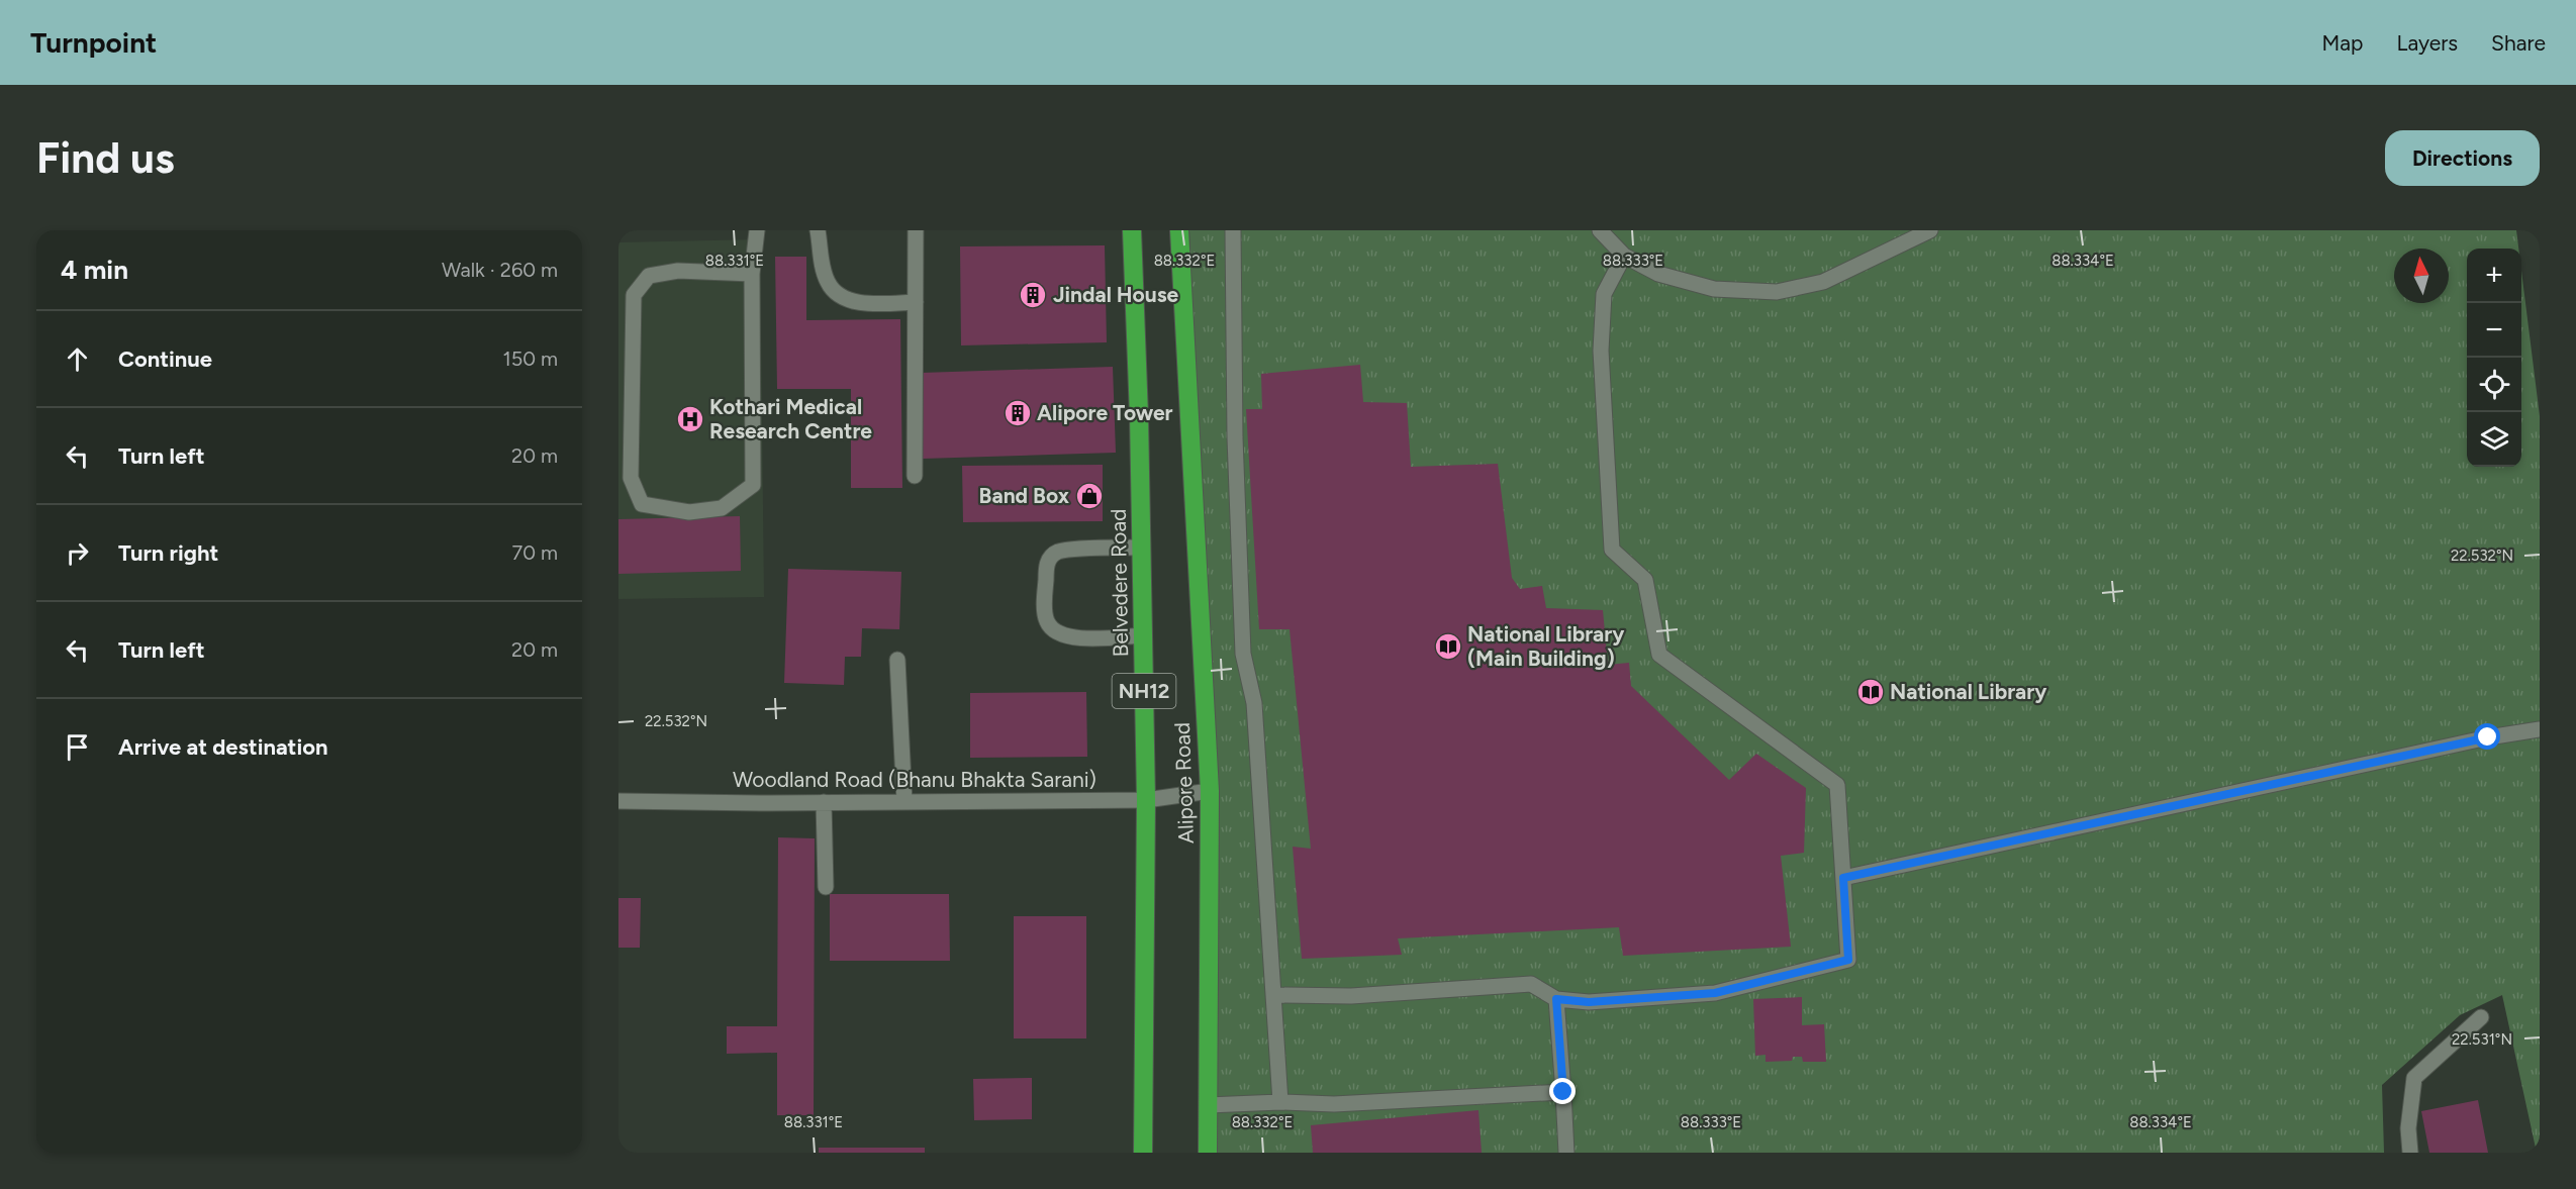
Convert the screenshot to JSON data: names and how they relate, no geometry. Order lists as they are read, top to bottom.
{
  "streets": {
    "highway": ["Belvedere Road", "NH12", "Alipore Road"],
    "street": ["Woodland Road (Bhanu Bhakta Sarani)"]
  },
  "crossings": [
    ["Belvedere Road", "Woodland Road (Bhanu Bhakta Sarani)"],
    ["Woodland Road (Bhanu Bhakta Sarani)", "Alipore Road"]
  ],
  "places": {
    "building": ["Jindal House", "Alipore Tower"],
    "hospital": ["Kothari Medical Research Centre"],
    "shop": ["Band Box"],
    "library": ["National Library (Main Building)", "National Library"]
  },
  "north": "top",
  "page": {
    "header": "Turnpoint",
    "nav": ["Map", "Layers", "Share"],
    "buttons": "Directions",
    "title": "Find us",
    "heading": ["4 min", "Walk · 260 m"],
    "map_buttons": ["+", "−"],
    "list": [
      ["Continue", "150 m"],
      ["Turn left", "20 m"],
      ["Turn right", "70 m"],
      ["Turn left", "20 m"],
      "Arrive at destination"
    ]
  },
  "coordinates": [
    "88.331°E",
    "88.332°E",
    "88.333°E",
    "88.334°E",
    "22.532°N",
    "22.531°N"
  ]
}
